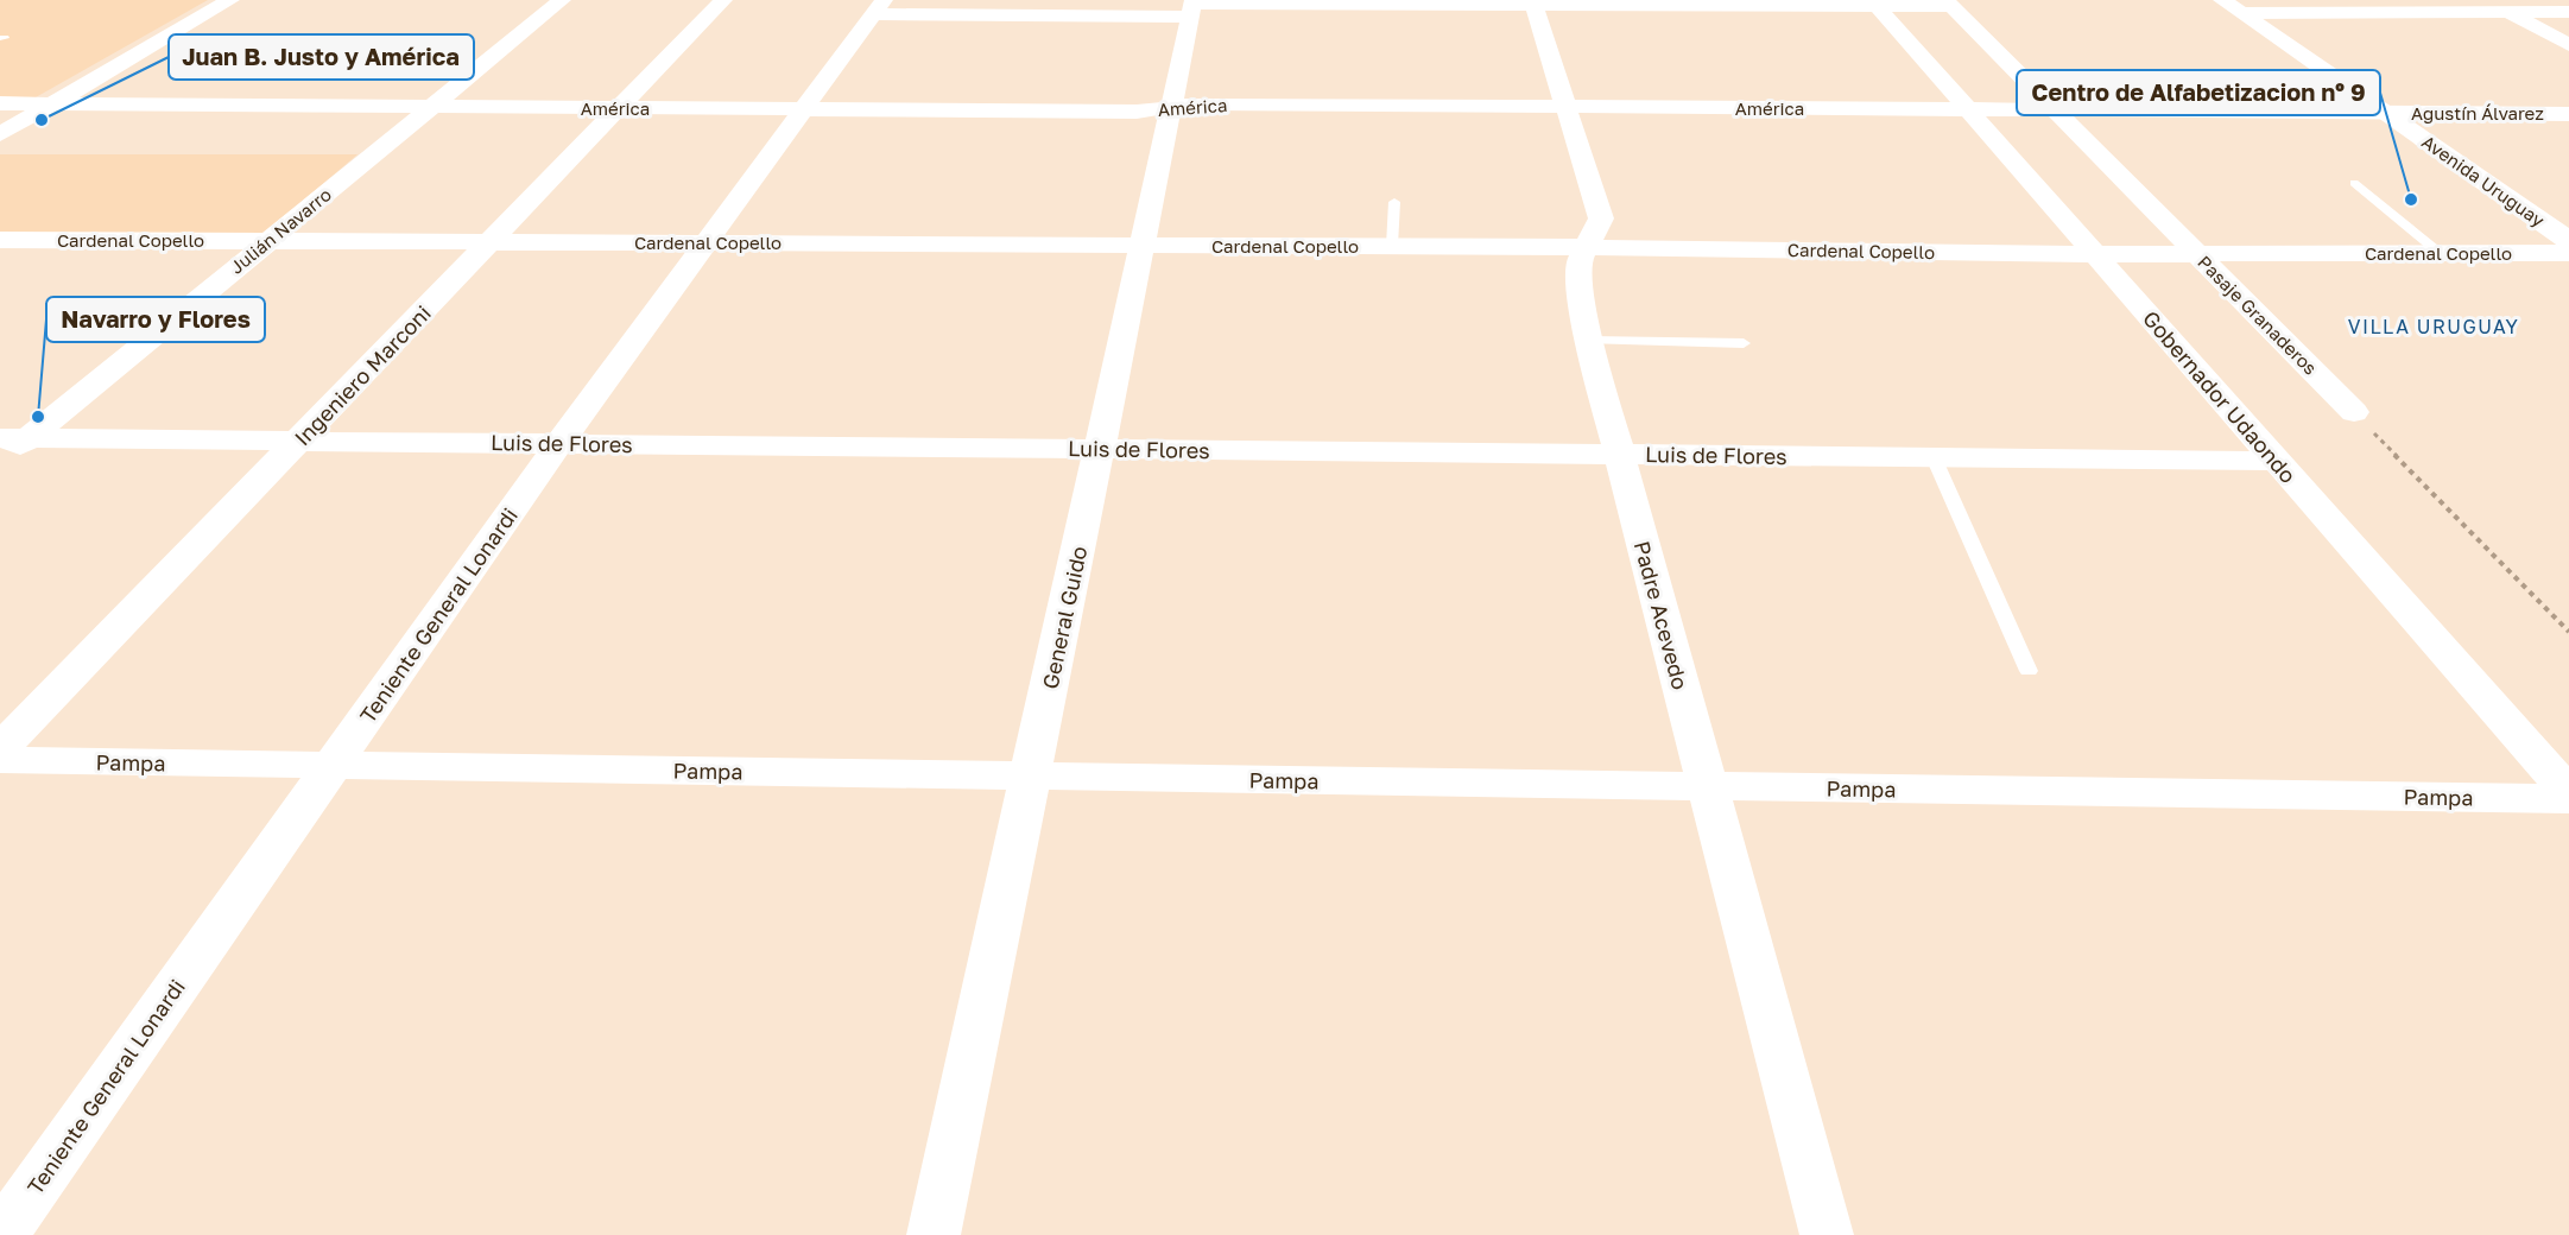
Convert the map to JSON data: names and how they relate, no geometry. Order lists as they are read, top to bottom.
{
  "streets": {
    "street": [
      "América",
      "Agustín Álvarez",
      "Avenida Uruguay",
      "Julián Navarro",
      "Cardenal Copello",
      "Pasaje Granaderos",
      "Ingeniero Marconi",
      "Gobernador Udaondo",
      "Luis de Flores",
      "Teniente General Lonardi",
      "Padre Acevedo",
      "General Guido",
      "Pampa"
    ]
  },
  "crossings": [
    ["América", "Agustín Álvarez"],
    ["América", "Avenida Uruguay"],
    ["América", "Julián Navarro"],
    ["América", "Pasaje Granaderos"],
    ["América", "Ingeniero Marconi"],
    ["América", "Gobernador Udaondo"],
    ["América", "Teniente General Lonardi"],
    ["América", "Padre Acevedo"],
    ["América", "General Guido"],
    ["Agustín Álvarez", "Avenida Uruguay"],
    ["Julián Navarro", "Cardenal Copello"],
    ["Julián Navarro", "Luis de Flores"],
    ["Cardenal Copello", "Pasaje Granaderos"],
    ["Cardenal Copello", "Ingeniero Marconi"],
    ["Cardenal Copello", "Gobernador Udaondo"],
    ["Cardenal Copello", "Teniente General Lonardi"],
    ["Cardenal Copello", "Padre Acevedo"],
    ["Cardenal Copello", "General Guido"],
    ["Ingeniero Marconi", "Luis de Flores"],
    ["Gobernador Udaondo", "Luis de Flores"],
    ["Luis de Flores", "Teniente General Lonardi"],
    ["Luis de Flores", "Padre Acevedo"],
    ["Luis de Flores", "General Guido"],
    ["Teniente General Lonardi", "Pampa"],
    ["Padre Acevedo", "Pampa"],
    ["General Guido", "Pampa"]
  ],
  "districts": ["VILLA URUGUAY"],
  "places": ["Juan B. Justo y América", "Centro de Alfabetizacion nº 9", "Navarro y Flores"]
}
